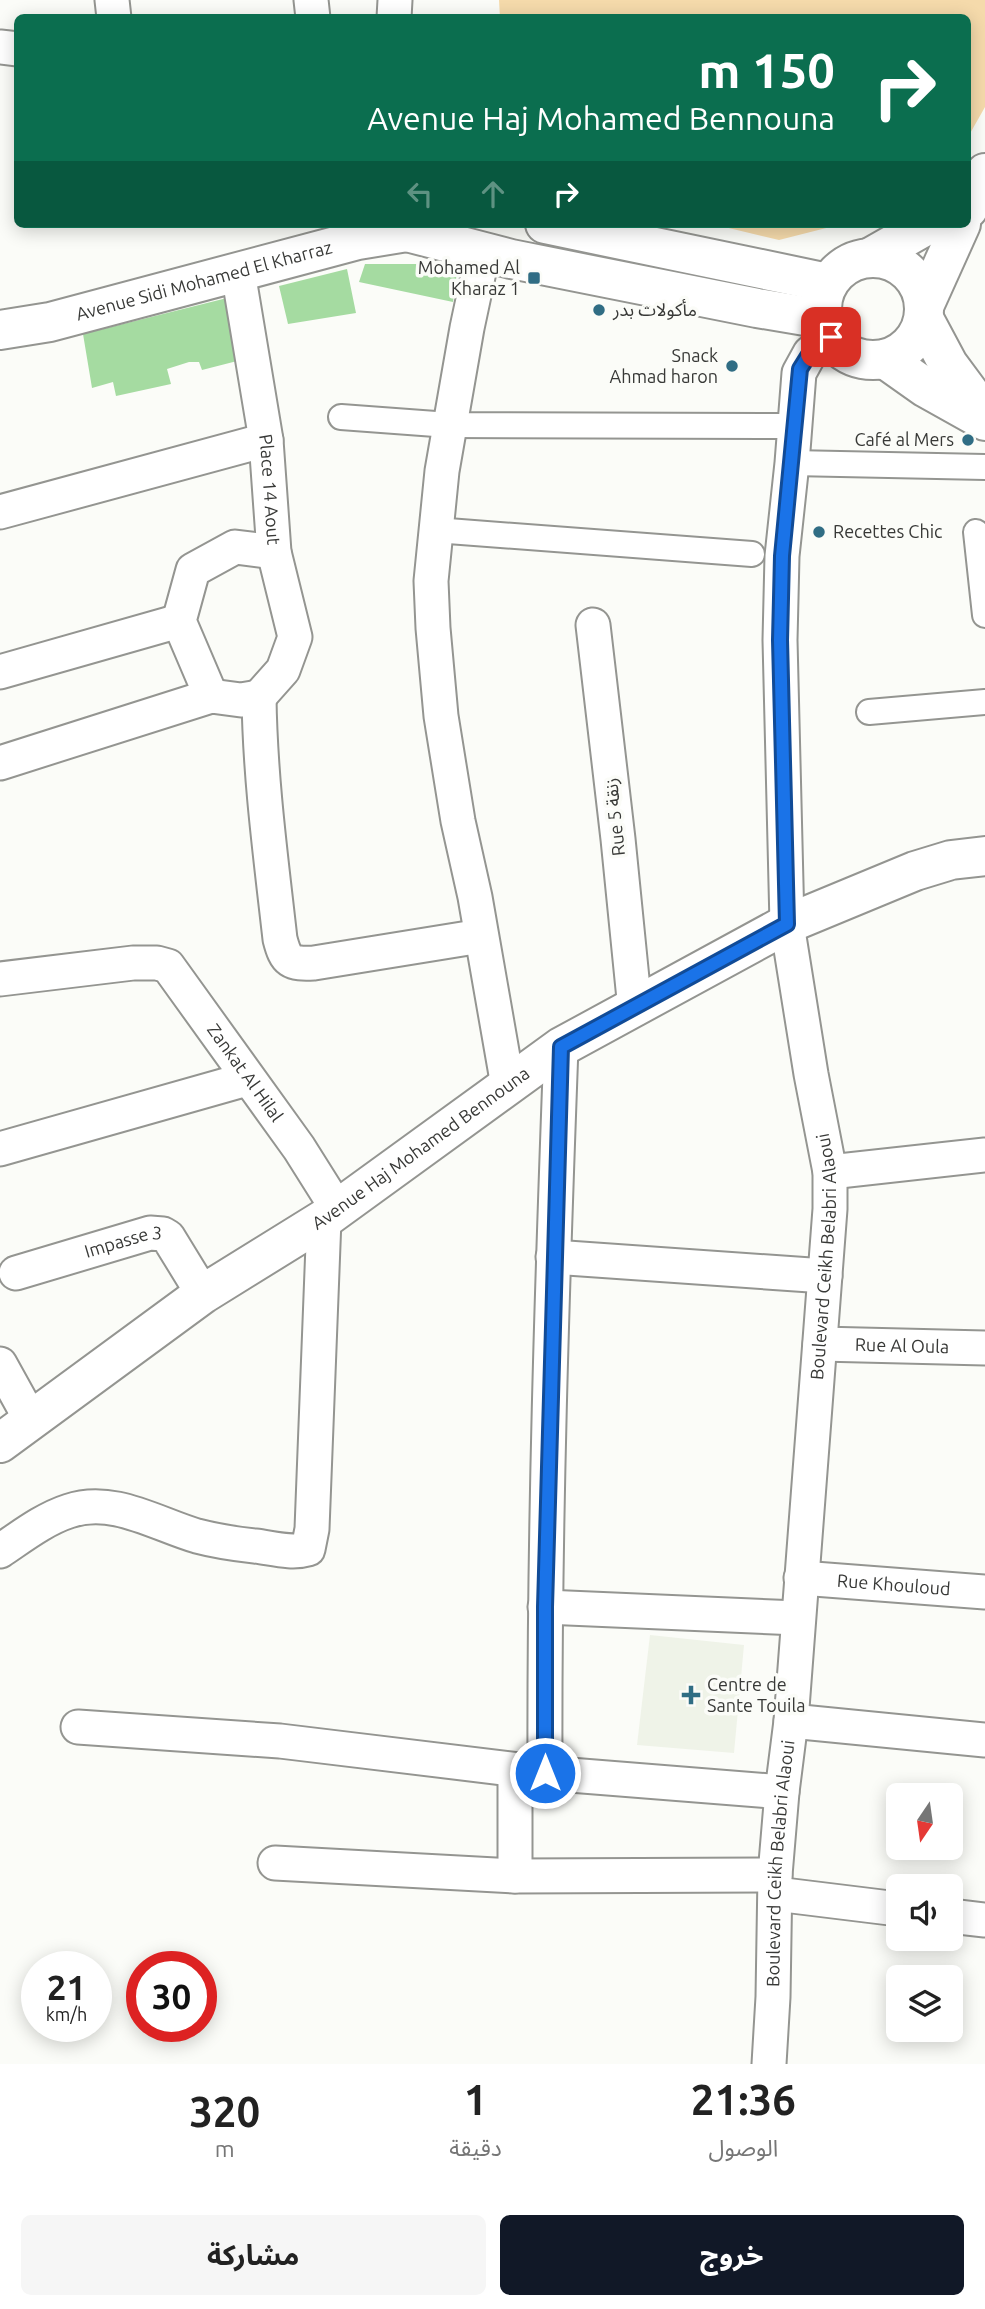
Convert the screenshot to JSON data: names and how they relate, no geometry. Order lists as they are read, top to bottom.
{
  "streets": {
    "street": [
      "Avenue Sidi Mohamed El Kharraz",
      "Place 14 Aout",
      "Rue 5 زنقة",
      "Zankat Al Hilal",
      "Avenue Haj Mohamed Bennouna",
      "Impasse 3",
      "Boulevard Ceikh Belabri Alaoui",
      "Rue Al Oula",
      "Rue Khouloud"
    ]
  },
  "crossings": [
    ["Avenue Sidi Mohamed El Kharraz", "Place 14 Aout"],
    ["Avenue Sidi Mohamed El Kharraz", "Boulevard Ceikh Belabri Alaoui"],
    ["Rue 5 زنقة", "Avenue Haj Mohamed Bennouna"],
    ["Zankat Al Hilal", "Avenue Haj Mohamed Bennouna"],
    ["Avenue Haj Mohamed Bennouna", "Impasse 3"],
    ["Avenue Haj Mohamed Bennouna", "Boulevard Ceikh Belabri Alaoui"],
    ["Boulevard Ceikh Belabri Alaoui", "Rue Al Oula"],
    ["Boulevard Ceikh Belabri Alaoui", "Rue Khouloud"]
  ],
  "places": {
    "transit": ["Mohamed Al Kharaz 1"],
    "other": [
      "مأكولات بدر",
      "Snack Ahmad haron",
      "Café al Mers",
      "Recettes Chic"
    ],
    "health": ["Centre de Sante Touila"]
  },
  "north": "bottom",
  "page": {
    "turn": ["150 m", "Avenue Haj Mohamed Bennouna"],
    "speed": "21 km/h",
    "limit": "30",
    "eta": [
      "21:36",
      "الوصول",
      "1",
      "دقيقة",
      "320",
      "m"
    ],
    "buttons": ["خروج", "مشاركة"]
  }
}
